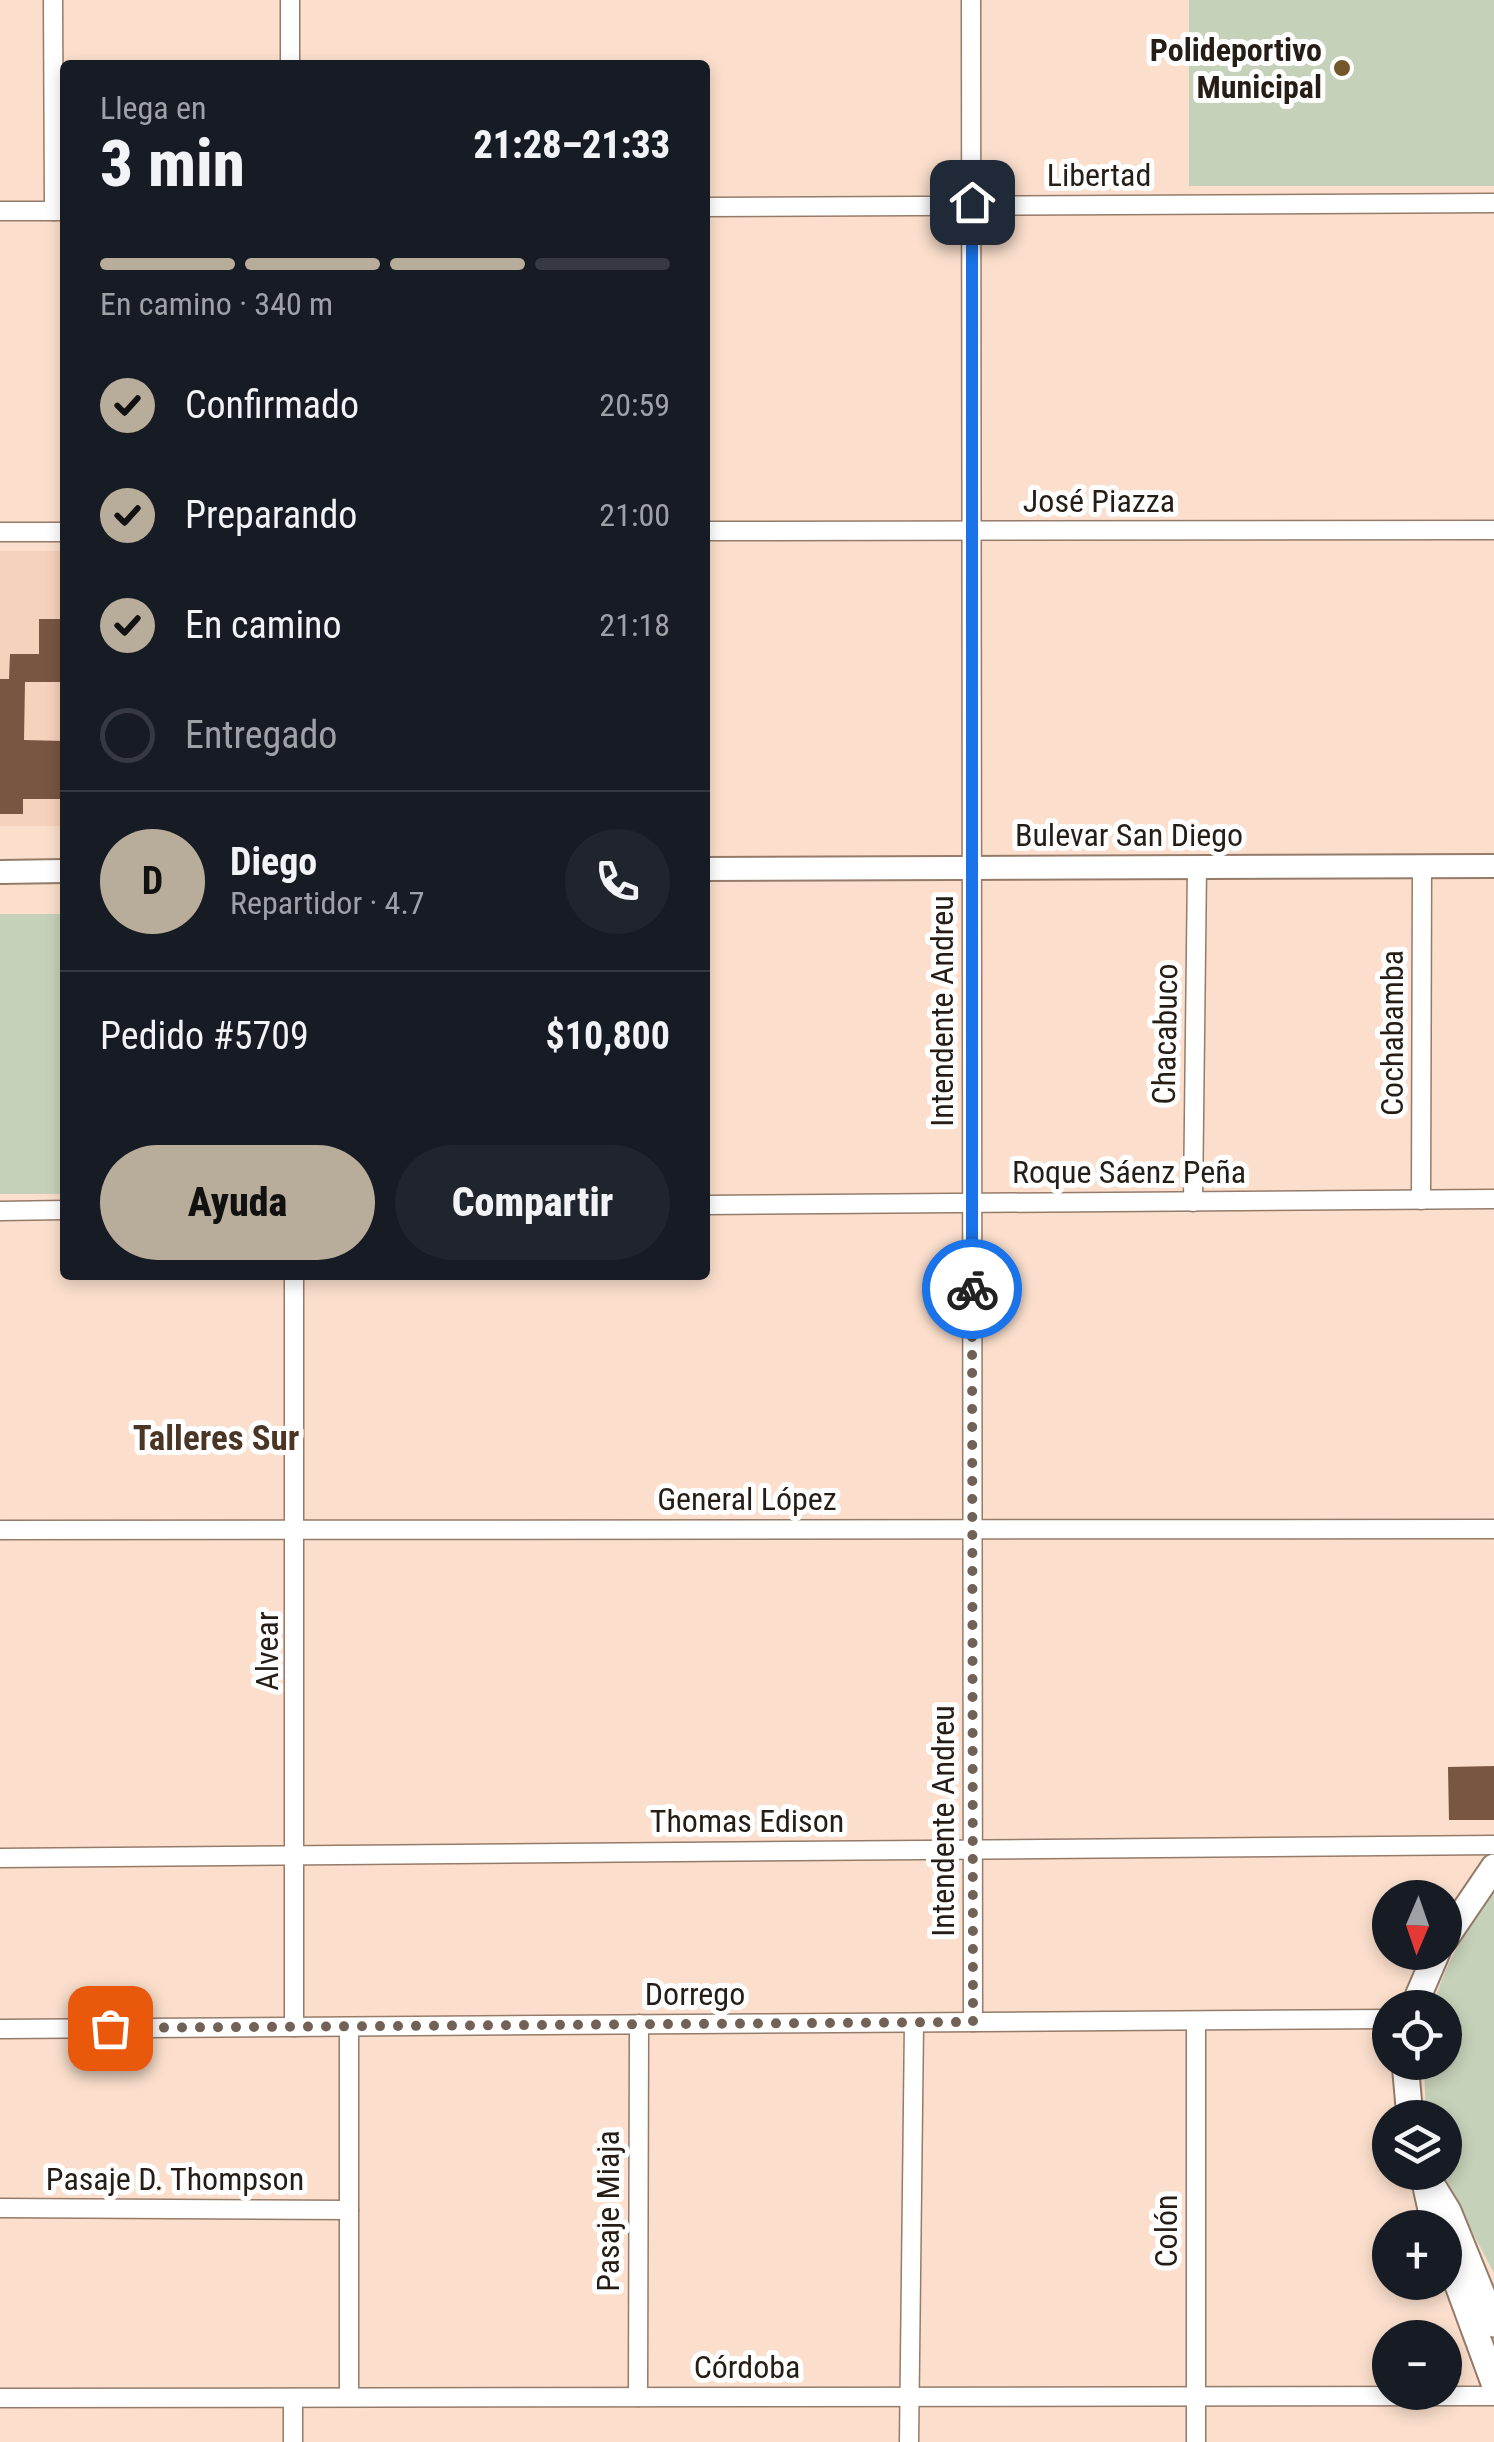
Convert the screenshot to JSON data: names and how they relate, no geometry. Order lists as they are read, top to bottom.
{
  "streets": {
    "street": [
      "Libertad",
      "José Piazza",
      "Bulevar San Diego",
      "Intendente Andreu",
      "Cochabamba",
      "Chacabuco",
      "Roque Sáenz Peña",
      "General López",
      "Alvear",
      "Thomas Edison",
      "Dorrego",
      "Pasaje D. Thompson",
      "Pasaje Miaja",
      "Colón",
      "Córdoba"
    ]
  },
  "crossings": [
    ["Libertad", "Intendente Andreu"],
    ["José Piazza", "Intendente Andreu"],
    ["Bulevar San Diego", "Intendente Andreu"],
    ["Bulevar San Diego", "Cochabamba"],
    ["Bulevar San Diego", "Chacabuco"],
    ["Intendente Andreu", "Roque Sáenz Peña"],
    ["Intendente Andreu", "General López"],
    ["Intendente Andreu", "Thomas Edison"],
    ["Intendente Andreu", "Dorrego"],
    ["Cochabamba", "Roque Sáenz Peña"],
    ["Chacabuco", "Roque Sáenz Peña"],
    ["General López", "Alvear"],
    ["Alvear", "Thomas Edison"],
    ["Alvear", "Dorrego"],
    ["Dorrego", "Pasaje Miaja"],
    ["Dorrego", "Colón"],
    ["Pasaje Miaja", "Córdoba"],
    ["Colón", "Córdoba"]
  ],
  "districts": ["Talleres Sur"],
  "places": ["Polideportivo Municipal"],
  "north": "bottom",
  "page": {
    "heading": ["3 min", "Llega en", "21:28–21:33"],
    "panel": [
      "Diego",
      "Repartidor · 4.7",
      "Pedido #5709",
      "$10,800"
    ],
    "bar": "En camino · 340 m",
    "list": [
      ["Confirmado", "20:59"],
      ["Preparando", "21:00"],
      ["En camino", "21:18"],
      "Entregado"
    ],
    "round": "D",
    "buttons": ["Ayuda", "Compartir"],
    "map_buttons": ["+", "−"]
  }
}
